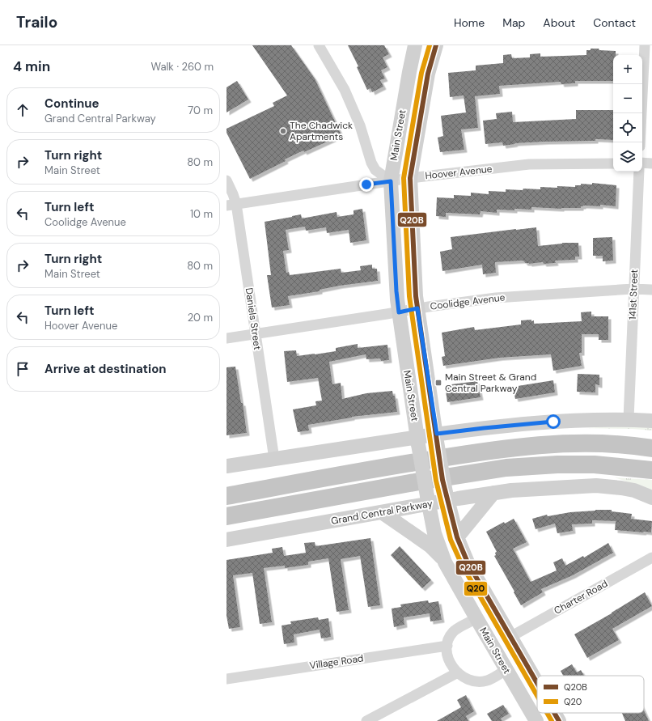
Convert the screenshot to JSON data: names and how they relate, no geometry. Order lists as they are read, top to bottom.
{
  "streets": {
    "main road": ["Main Street", "Grand Central Parkway"],
    "street": [
      "Hoover Avenue",
      "141st Street",
      "Coolidge Avenue",
      "Daniels Street",
      "Charter Road",
      "Village Road"
    ]
  },
  "crossings": [
    ["Main Street", "Hoover Avenue"],
    ["Main Street", "Coolidge Avenue"],
    ["Main Street", "Grand Central Parkway"],
    ["Main Street", "Charter Road"],
    ["Hoover Avenue", "Daniels Street"],
    ["141st Street", "Coolidge Avenue"],
    ["Coolidge Avenue", "Daniels Street"]
  ],
  "places": {
    "other": ["The Chadwick Apartments"],
    "transit": ["Main Street & Grand Central Parkway"]
  },
  "lines": ["transit line Q20B", "transit line Q20"],
  "legend": ["Q20B", "Q20"],
  "page": {
    "header": "Trailo",
    "nav": [
      "Home",
      "Map",
      "About",
      "Contact"
    ],
    "heading": ["4 min", "Walk · 260 m"],
    "map_buttons": ["+", "−"],
    "list": [
      ["Continue", "Grand Central Parkway", "70 m"],
      ["Turn right", "Main Street", "80 m"],
      ["Turn left", "Coolidge Avenue", "10 m"],
      ["Turn right", "Main Street", "80 m"],
      ["Turn left", "Hoover Avenue", "20 m"],
      "Arrive at destination"
    ]
  }
}
